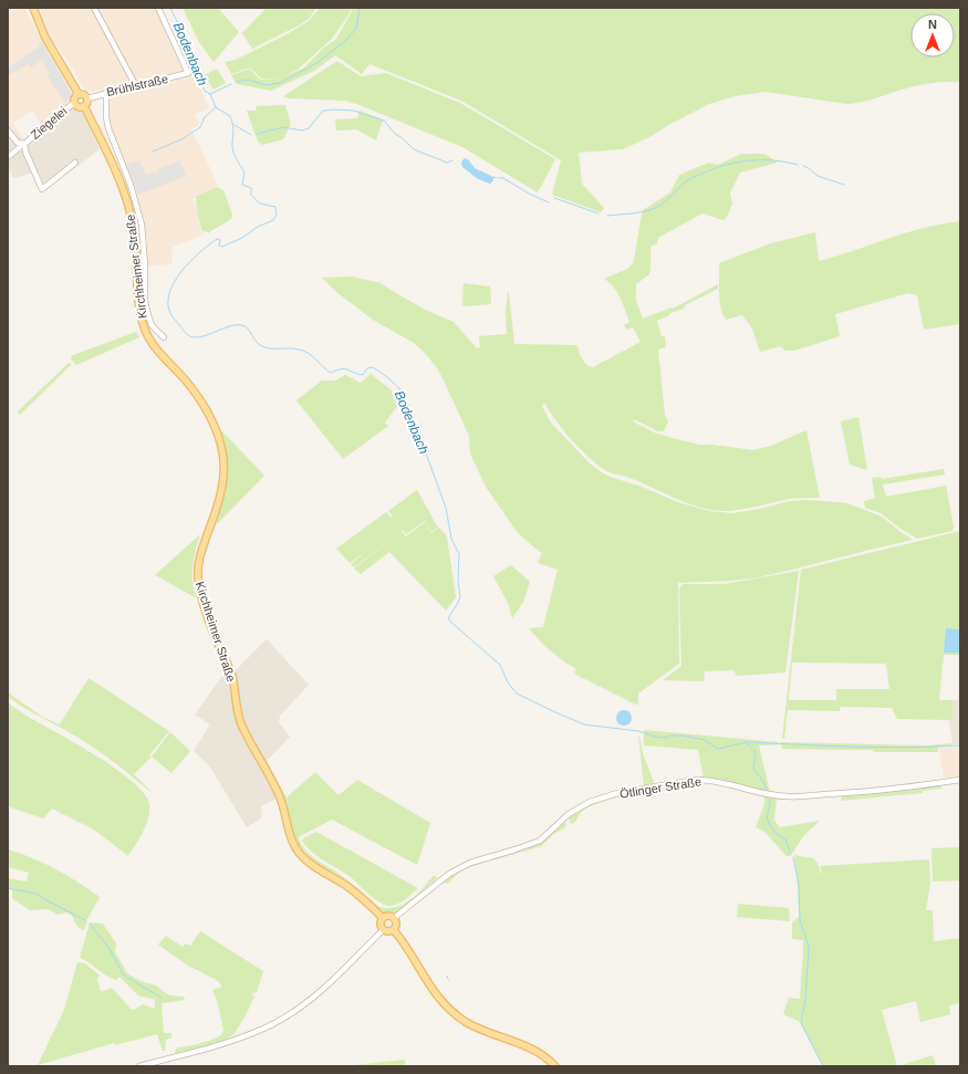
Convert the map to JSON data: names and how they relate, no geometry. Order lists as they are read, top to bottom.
{
  "streets": {
    "main road": ["Kirchheimer Straße"],
    "street": ["Brühlstraße", "Ziegelei", "Ötlinger Straße"]
  },
  "crossings": [
    ["Brühlstraße", "Ziegelei"],
    ["Brühlstraße", "Kirchheimer Straße"],
    ["Ziegelei", "Kirchheimer Straße"],
    ["Kirchheimer Straße", "Ötlinger Straße"]
  ],
  "water": ["Bodenbach"],
  "north": "top"
}
